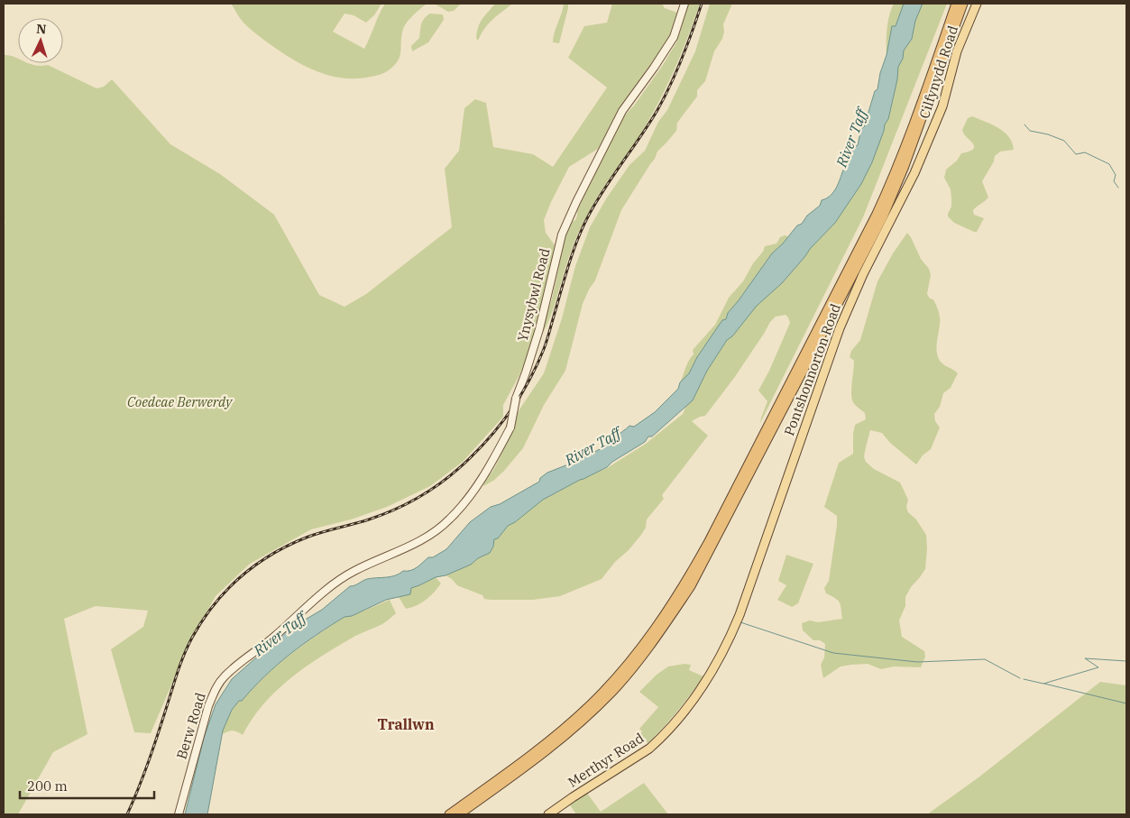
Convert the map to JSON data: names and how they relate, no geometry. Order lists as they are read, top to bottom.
{
  "streets": {
    "main road": [
      "Cilfynydd Road",
      "Ynysybwl Road",
      "Pontshonnorton Road",
      "Berw Road",
      "Merthyr Road"
    ]
  },
  "crossings": [
    ["Cilfynydd Road", "Pontshonnorton Road"],
    ["Ynysybwl Road", "Berw Road"],
    ["Pontshonnorton Road", "Merthyr Road"]
  ],
  "districts": ["Trallwn"],
  "water": ["River Taff"],
  "parks": ["Coedcae Berwerdy"],
  "scale_bar": "200 m",
  "north": "top"
}
